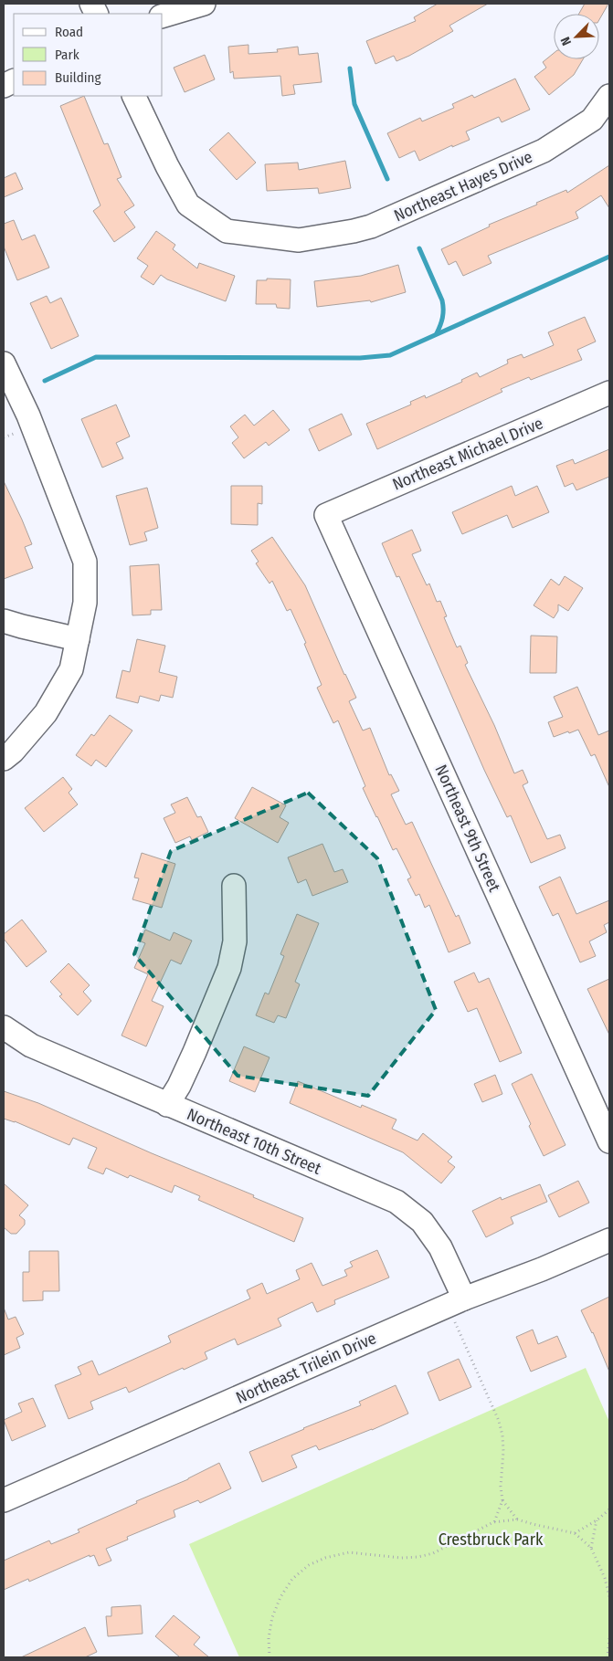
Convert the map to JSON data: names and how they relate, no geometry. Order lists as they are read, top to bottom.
{
  "streets": {
    "street": [
      "Northeast Hayes Drive",
      "Northeast Michael Drive",
      "Northeast 9th Street",
      "Northeast 10th Street",
      "Northeast Trilein Drive"
    ]
  },
  "crossings": [
    ["Northeast Michael Drive", "Northeast 9th Street"],
    ["Northeast 10th Street", "Northeast Trilein Drive"]
  ],
  "parks": ["Crestbruck Park"],
  "legend": ["Road", "Park", "Building"],
  "north": "bottom left"
}
